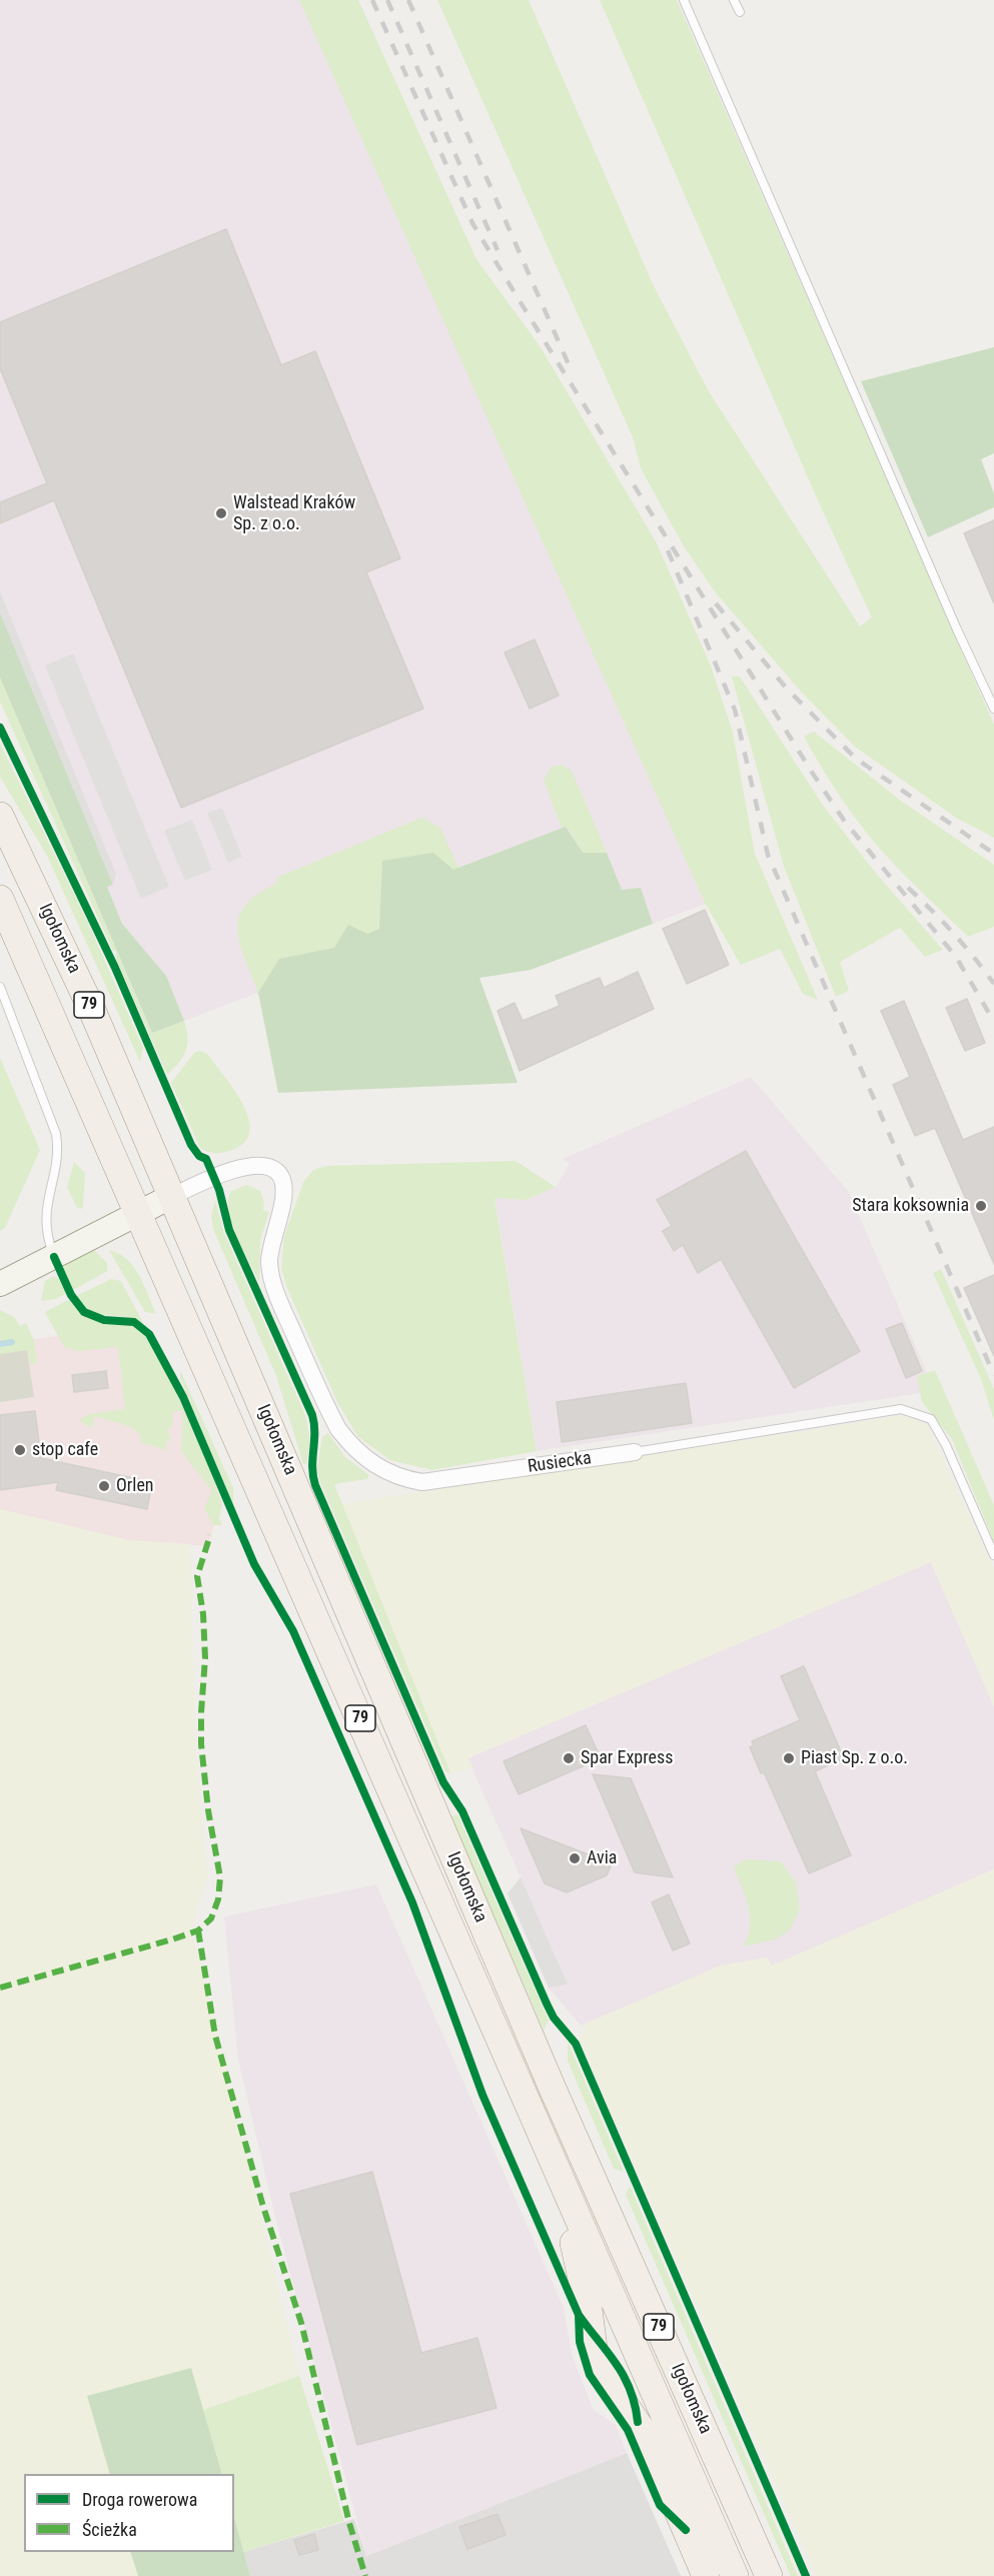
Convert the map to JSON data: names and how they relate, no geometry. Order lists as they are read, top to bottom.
{
  "streets": {
    "main road": ["Igołomska", "79"],
    "street": ["Rusiecka"]
  },
  "crossings": [
    ["Igołomska", "Rusiecka"]
  ],
  "places": [
    "Walstead Kraków Sp. z o.o.",
    "Stara koksownia",
    "stop cafe",
    "Orlen",
    "Spar Express",
    "Piast Sp. z o.o.",
    "Avia"
  ],
  "legend": ["Droga rowerowa", "Ścieżka"]
}
